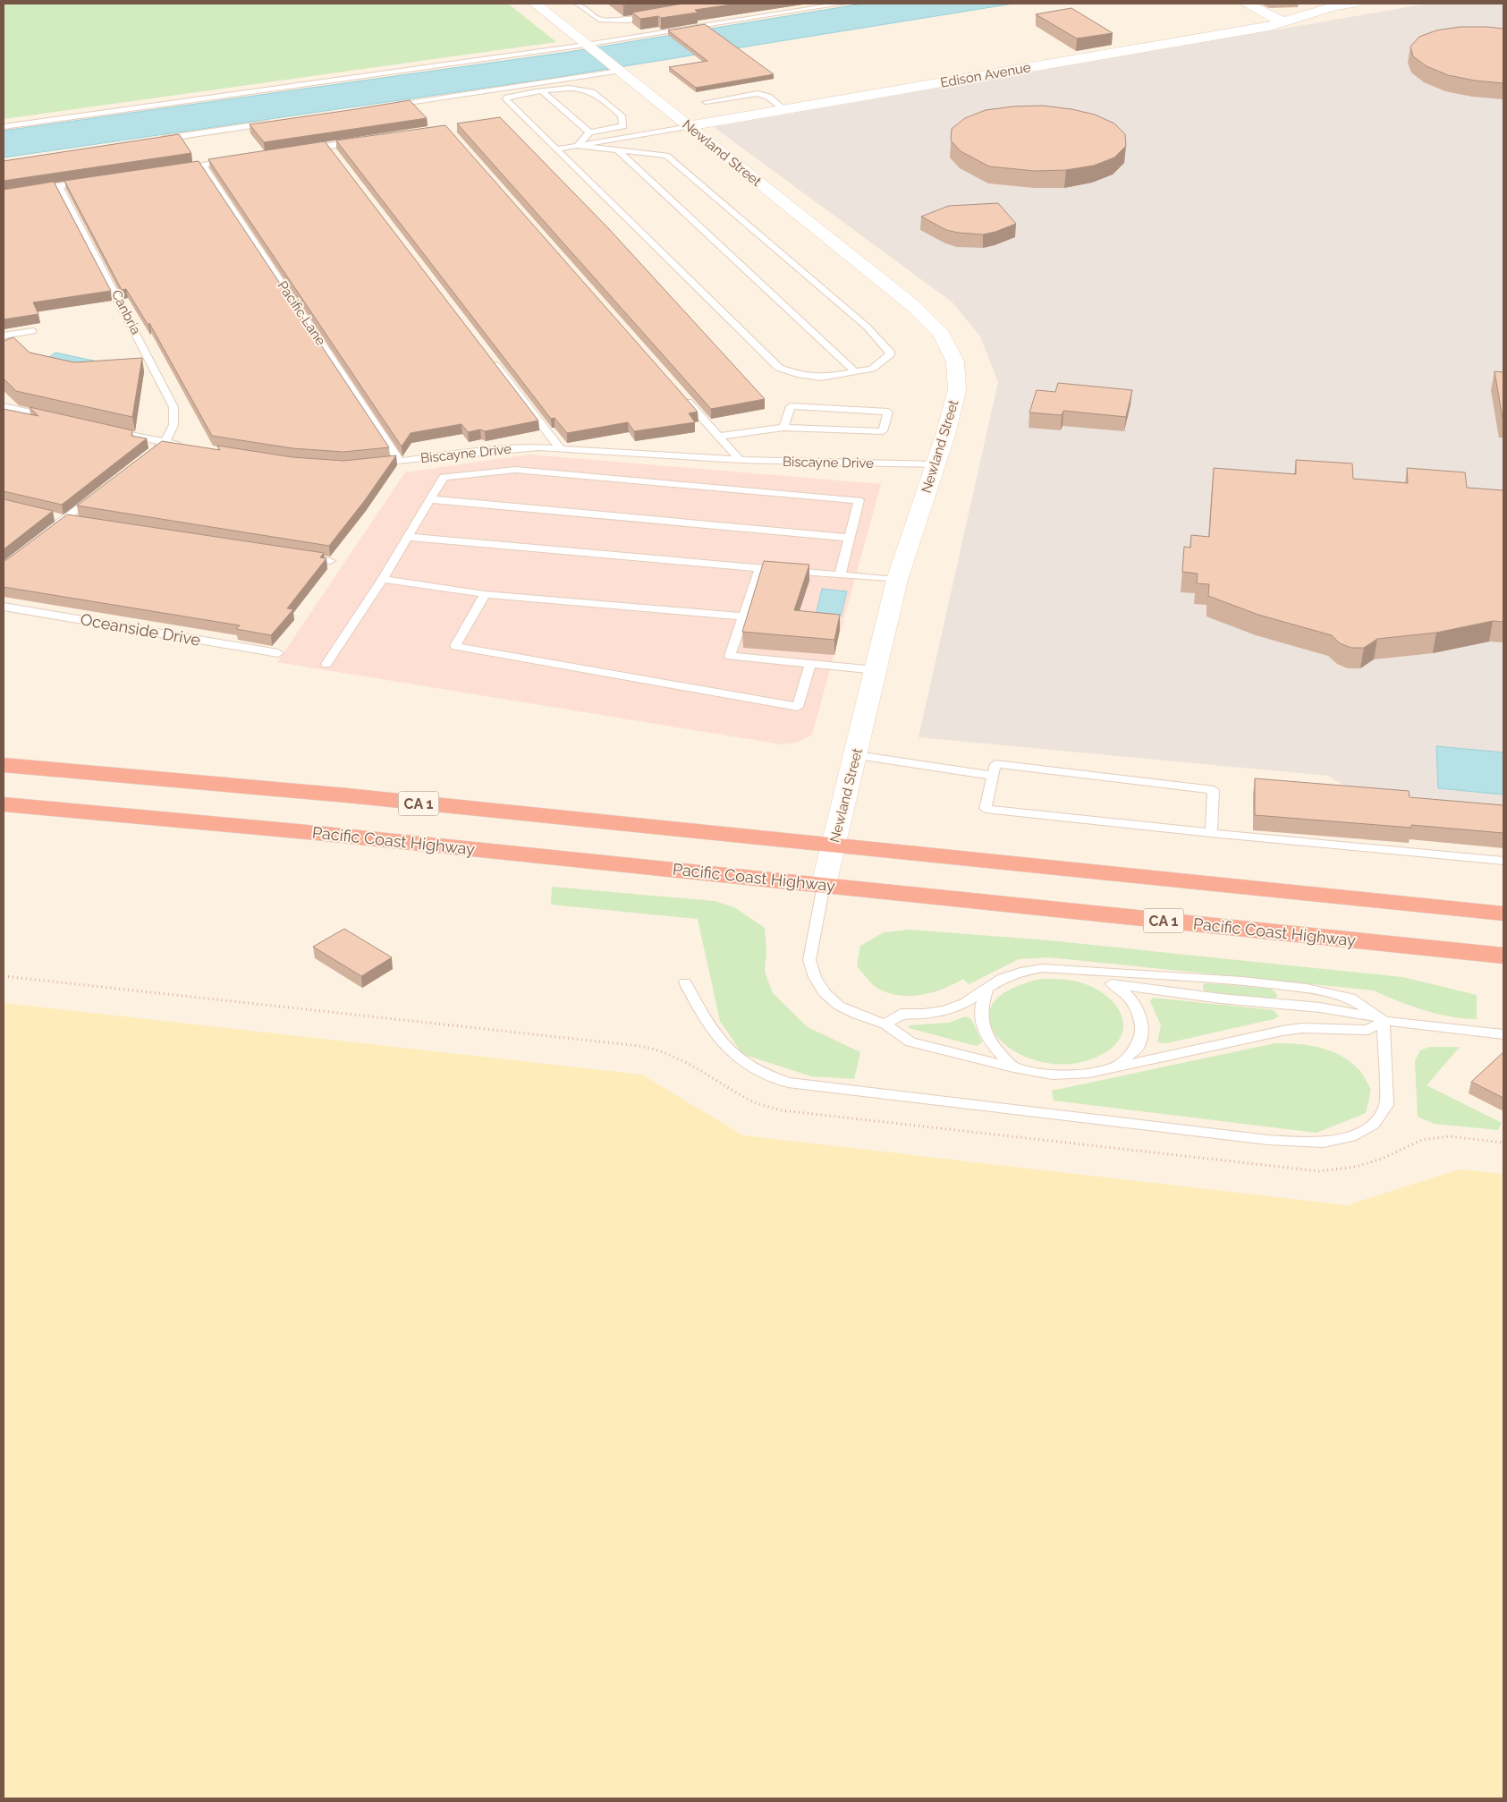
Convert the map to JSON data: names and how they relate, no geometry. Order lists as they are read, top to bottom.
{
  "streets": {
    "highway": ["CA 1", "Pacific Coast Highway"],
    "street": ["Edison Avenue", "Newland Street"],
    "lane": [
      "Canbria",
      "Pacific Lane",
      "Biscayne Drive",
      "Oceanside Drive"
    ]
  },
  "crossings": [
    ["Edison Avenue", "Newland Street"],
    ["Newland Street", "Biscayne Drive"],
    ["Newland Street", "CA 1"],
    ["Newland Street", "Pacific Coast Highway"],
    ["Pacific Lane", "Biscayne Drive"]
  ]
}
